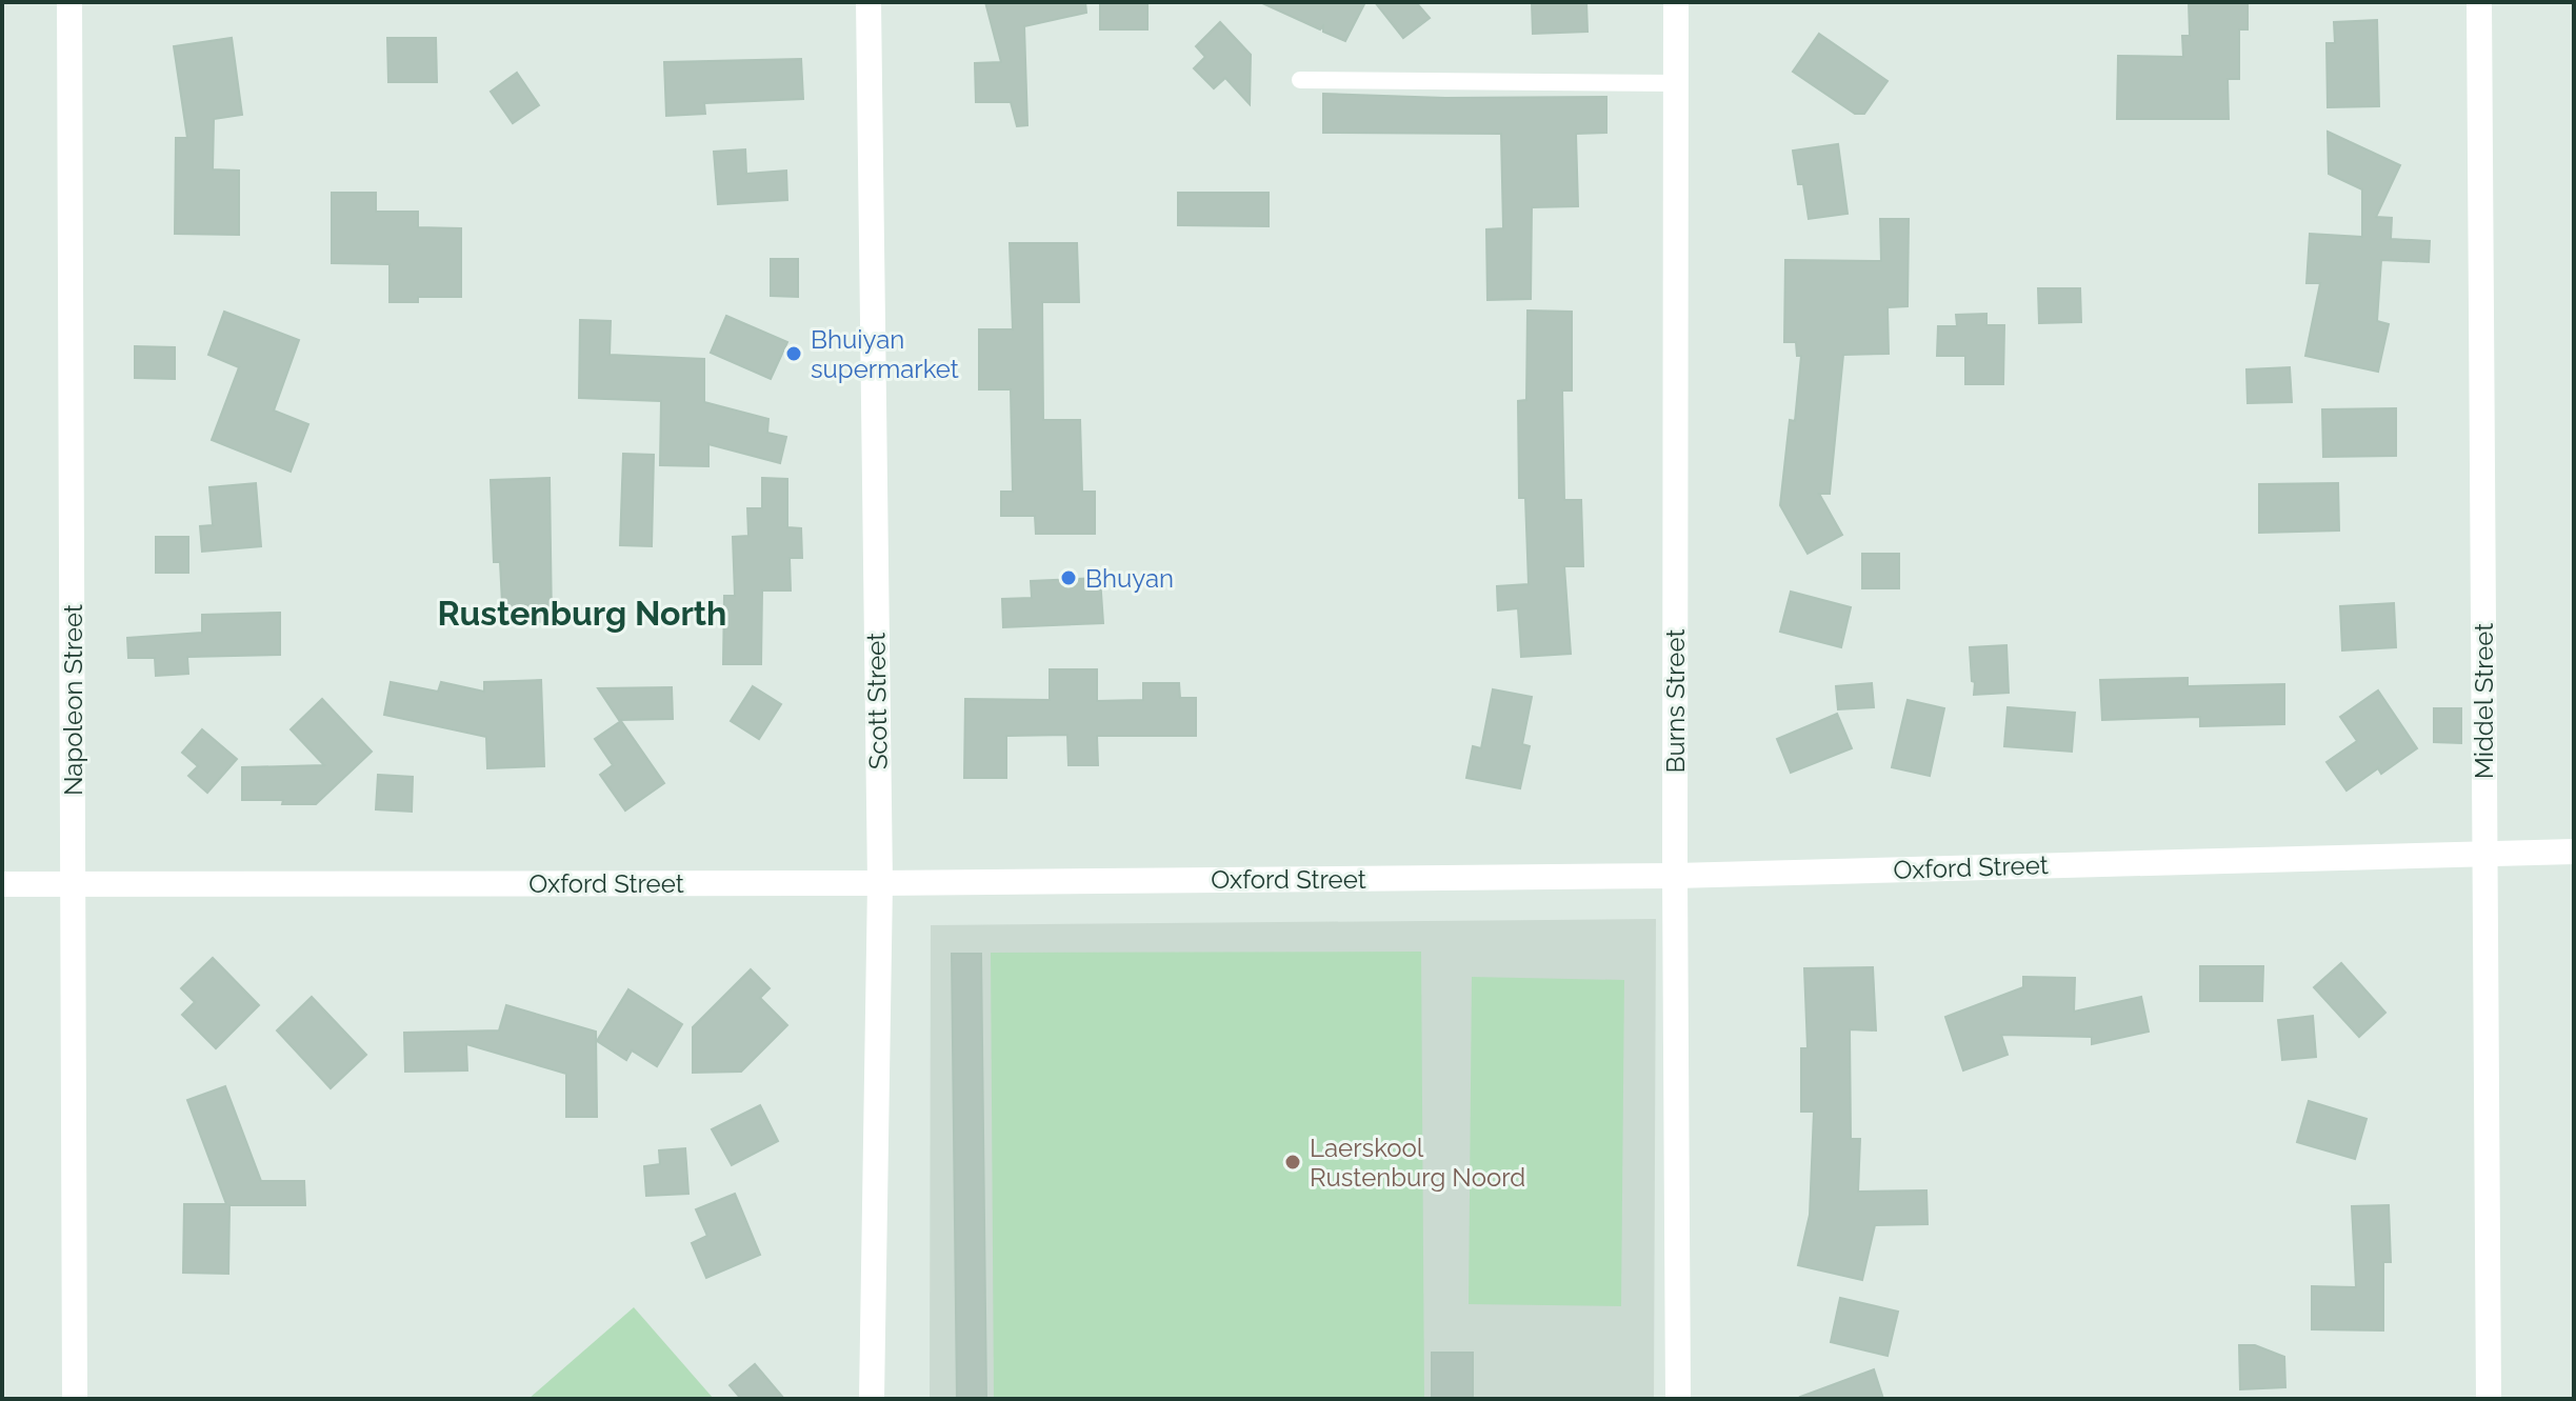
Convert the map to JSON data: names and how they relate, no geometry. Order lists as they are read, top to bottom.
{
  "streets": {
    "street": [
      "Napoleon Street",
      "Scott Street",
      "Burns Street",
      "Middel Street",
      "Oxford Street"
    ]
  },
  "crossings": [
    ["Napoleon Street", "Oxford Street"],
    ["Scott Street", "Oxford Street"],
    ["Burns Street", "Oxford Street"],
    ["Middel Street", "Oxford Street"]
  ],
  "districts": ["Rustenburg North"],
  "places": ["Bhuiyan supermarket", "Bhuyan", "Laerskool Rustenburg Noord"]
}
